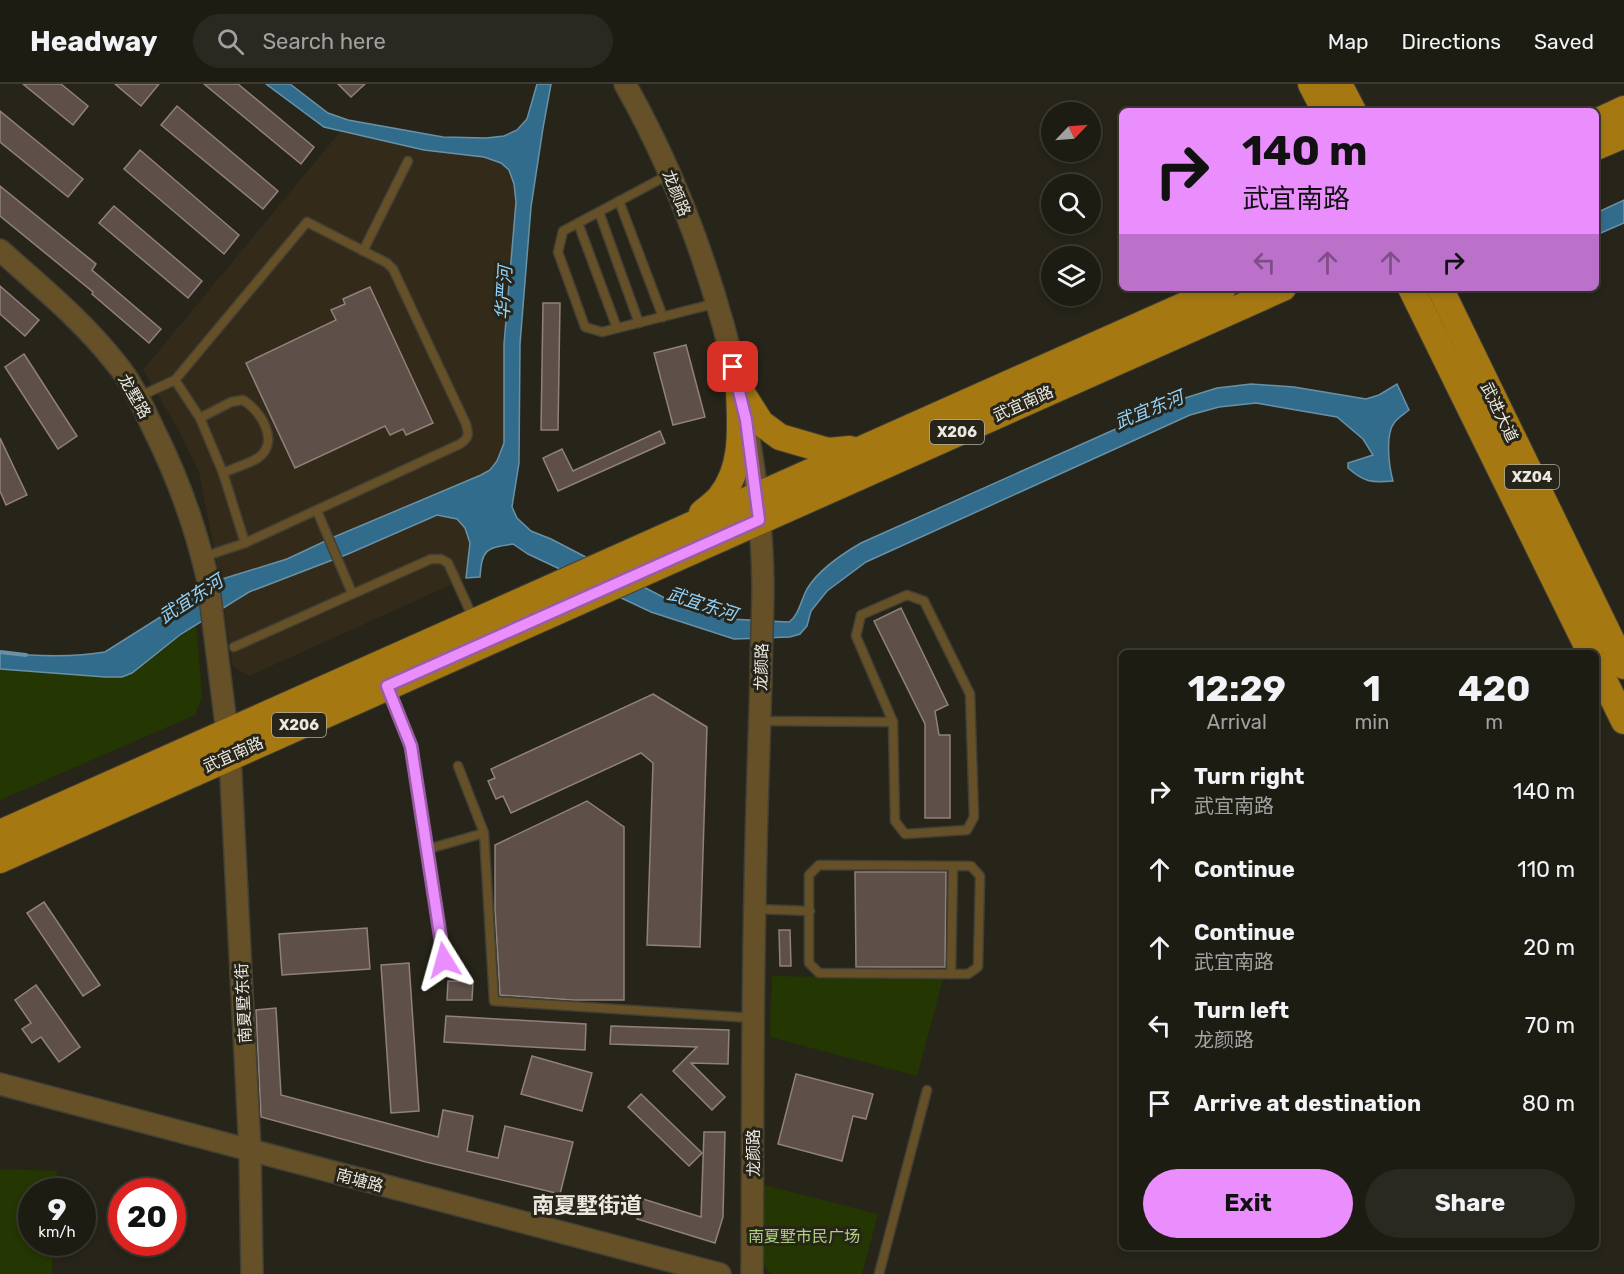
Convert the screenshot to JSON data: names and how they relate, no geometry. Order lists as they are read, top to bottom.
{
  "streets": {
    "main road": [
      "武宜南路",
      "武进大道",
      "X206",
      "XZ04"
    ],
    "street": [
      "龙颜路",
      "龙墅路",
      "南夏墅东街",
      "南塘路"
    ]
  },
  "crossings": [
    ["龙颜路", "武宜南路"],
    ["龙墅路", "武宜南路"],
    ["龙墅路", "南夏墅东街"],
    ["武宜南路", "南夏墅东街"],
    ["南夏墅东街", "南塘路"]
  ],
  "districts": ["南夏墅街道"],
  "water": ["华严河", "武宜东河"],
  "parks": ["南夏墅市民广场"],
  "north": "top right",
  "page": {
    "header": "Headway",
    "search": "Search here",
    "nav": ["Map", "Directions", "Saved"],
    "turn": ["140 m", "武宜南路"],
    "eta": [
      "12:29",
      "Arrival",
      "1",
      "min",
      "420",
      "m"
    ],
    "list": [
      {
        "name": "Turn right",
        "note": "武宜南路",
        "value": "140 m"
      },
      {
        "name": "Continue",
        "value": "110 m"
      },
      {
        "name": "Continue",
        "note": "武宜南路",
        "value": "20 m"
      },
      {
        "name": "Turn left",
        "note": "龙颜路",
        "value": "70 m"
      },
      {
        "name": "Arrive at destination",
        "value": "80 m"
      }
    ],
    "buttons": ["Exit", "Share"],
    "speed": "9 km/h",
    "limit": "20"
  }
}
